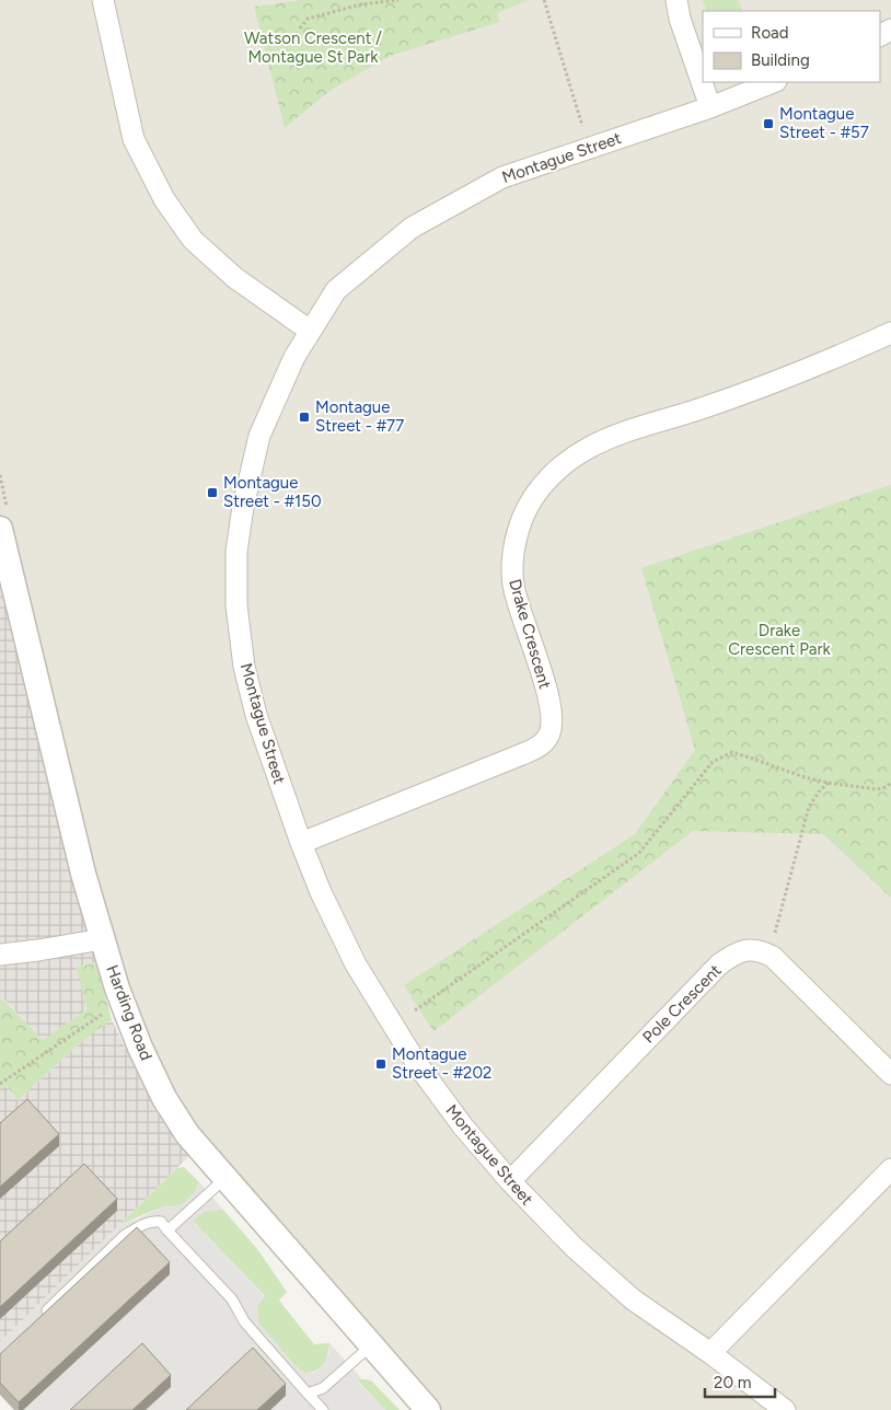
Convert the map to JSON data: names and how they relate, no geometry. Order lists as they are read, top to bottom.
{
  "streets": {
    "street": [
      "Montague Street",
      "Drake Crescent",
      "Pole Crescent",
      "Harding Road"
    ]
  },
  "crossings": [
    ["Montague Street", "Drake Crescent"],
    ["Montague Street", "Pole Crescent"]
  ],
  "parks": ["Watson Crescent / Montague St Park", "Drake Crescent Park"],
  "places": {
    "transit": [
      "Montague Street - #57",
      "Montague Street - #77",
      "Montague Street - #150",
      "Montague Street - #202"
    ]
  },
  "legend": ["Road", "Building"],
  "scale_bar": "20 m"
}
